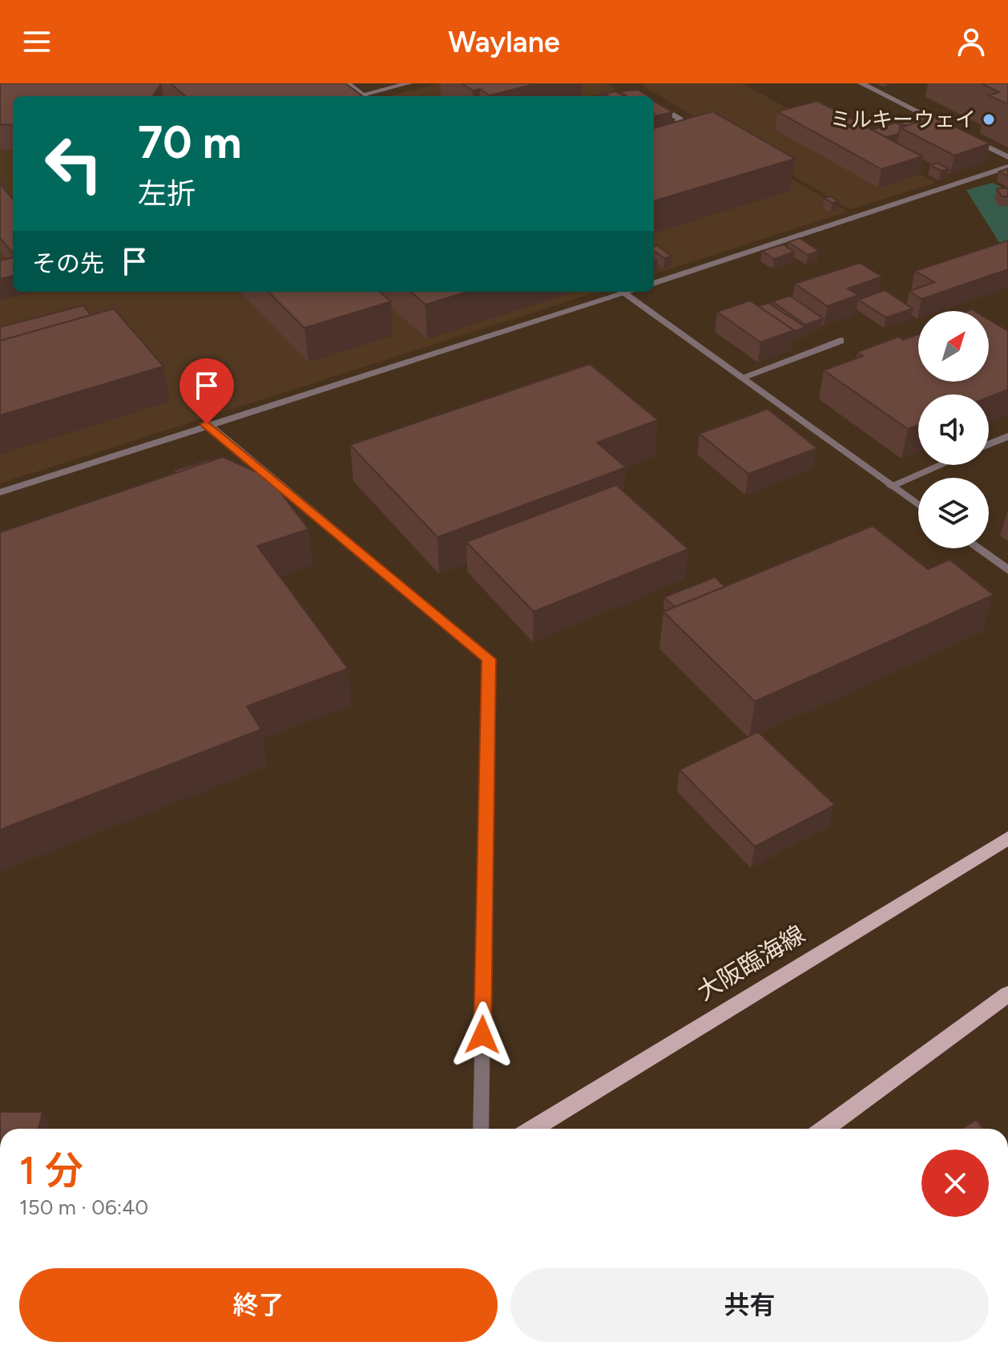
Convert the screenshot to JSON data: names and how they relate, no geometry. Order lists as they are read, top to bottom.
{
  "streets": {
    "main road": ["大阪臨海線"]
  },
  "places": ["ミルキーウェイ"],
  "north": "top right",
  "page": {
    "header": "Waylane",
    "turn": ["70 m", "左折"],
    "then": "その先",
    "heading": ["1 分", "150 m · 06:40"],
    "buttons": ["終了", "共有"]
  }
}
